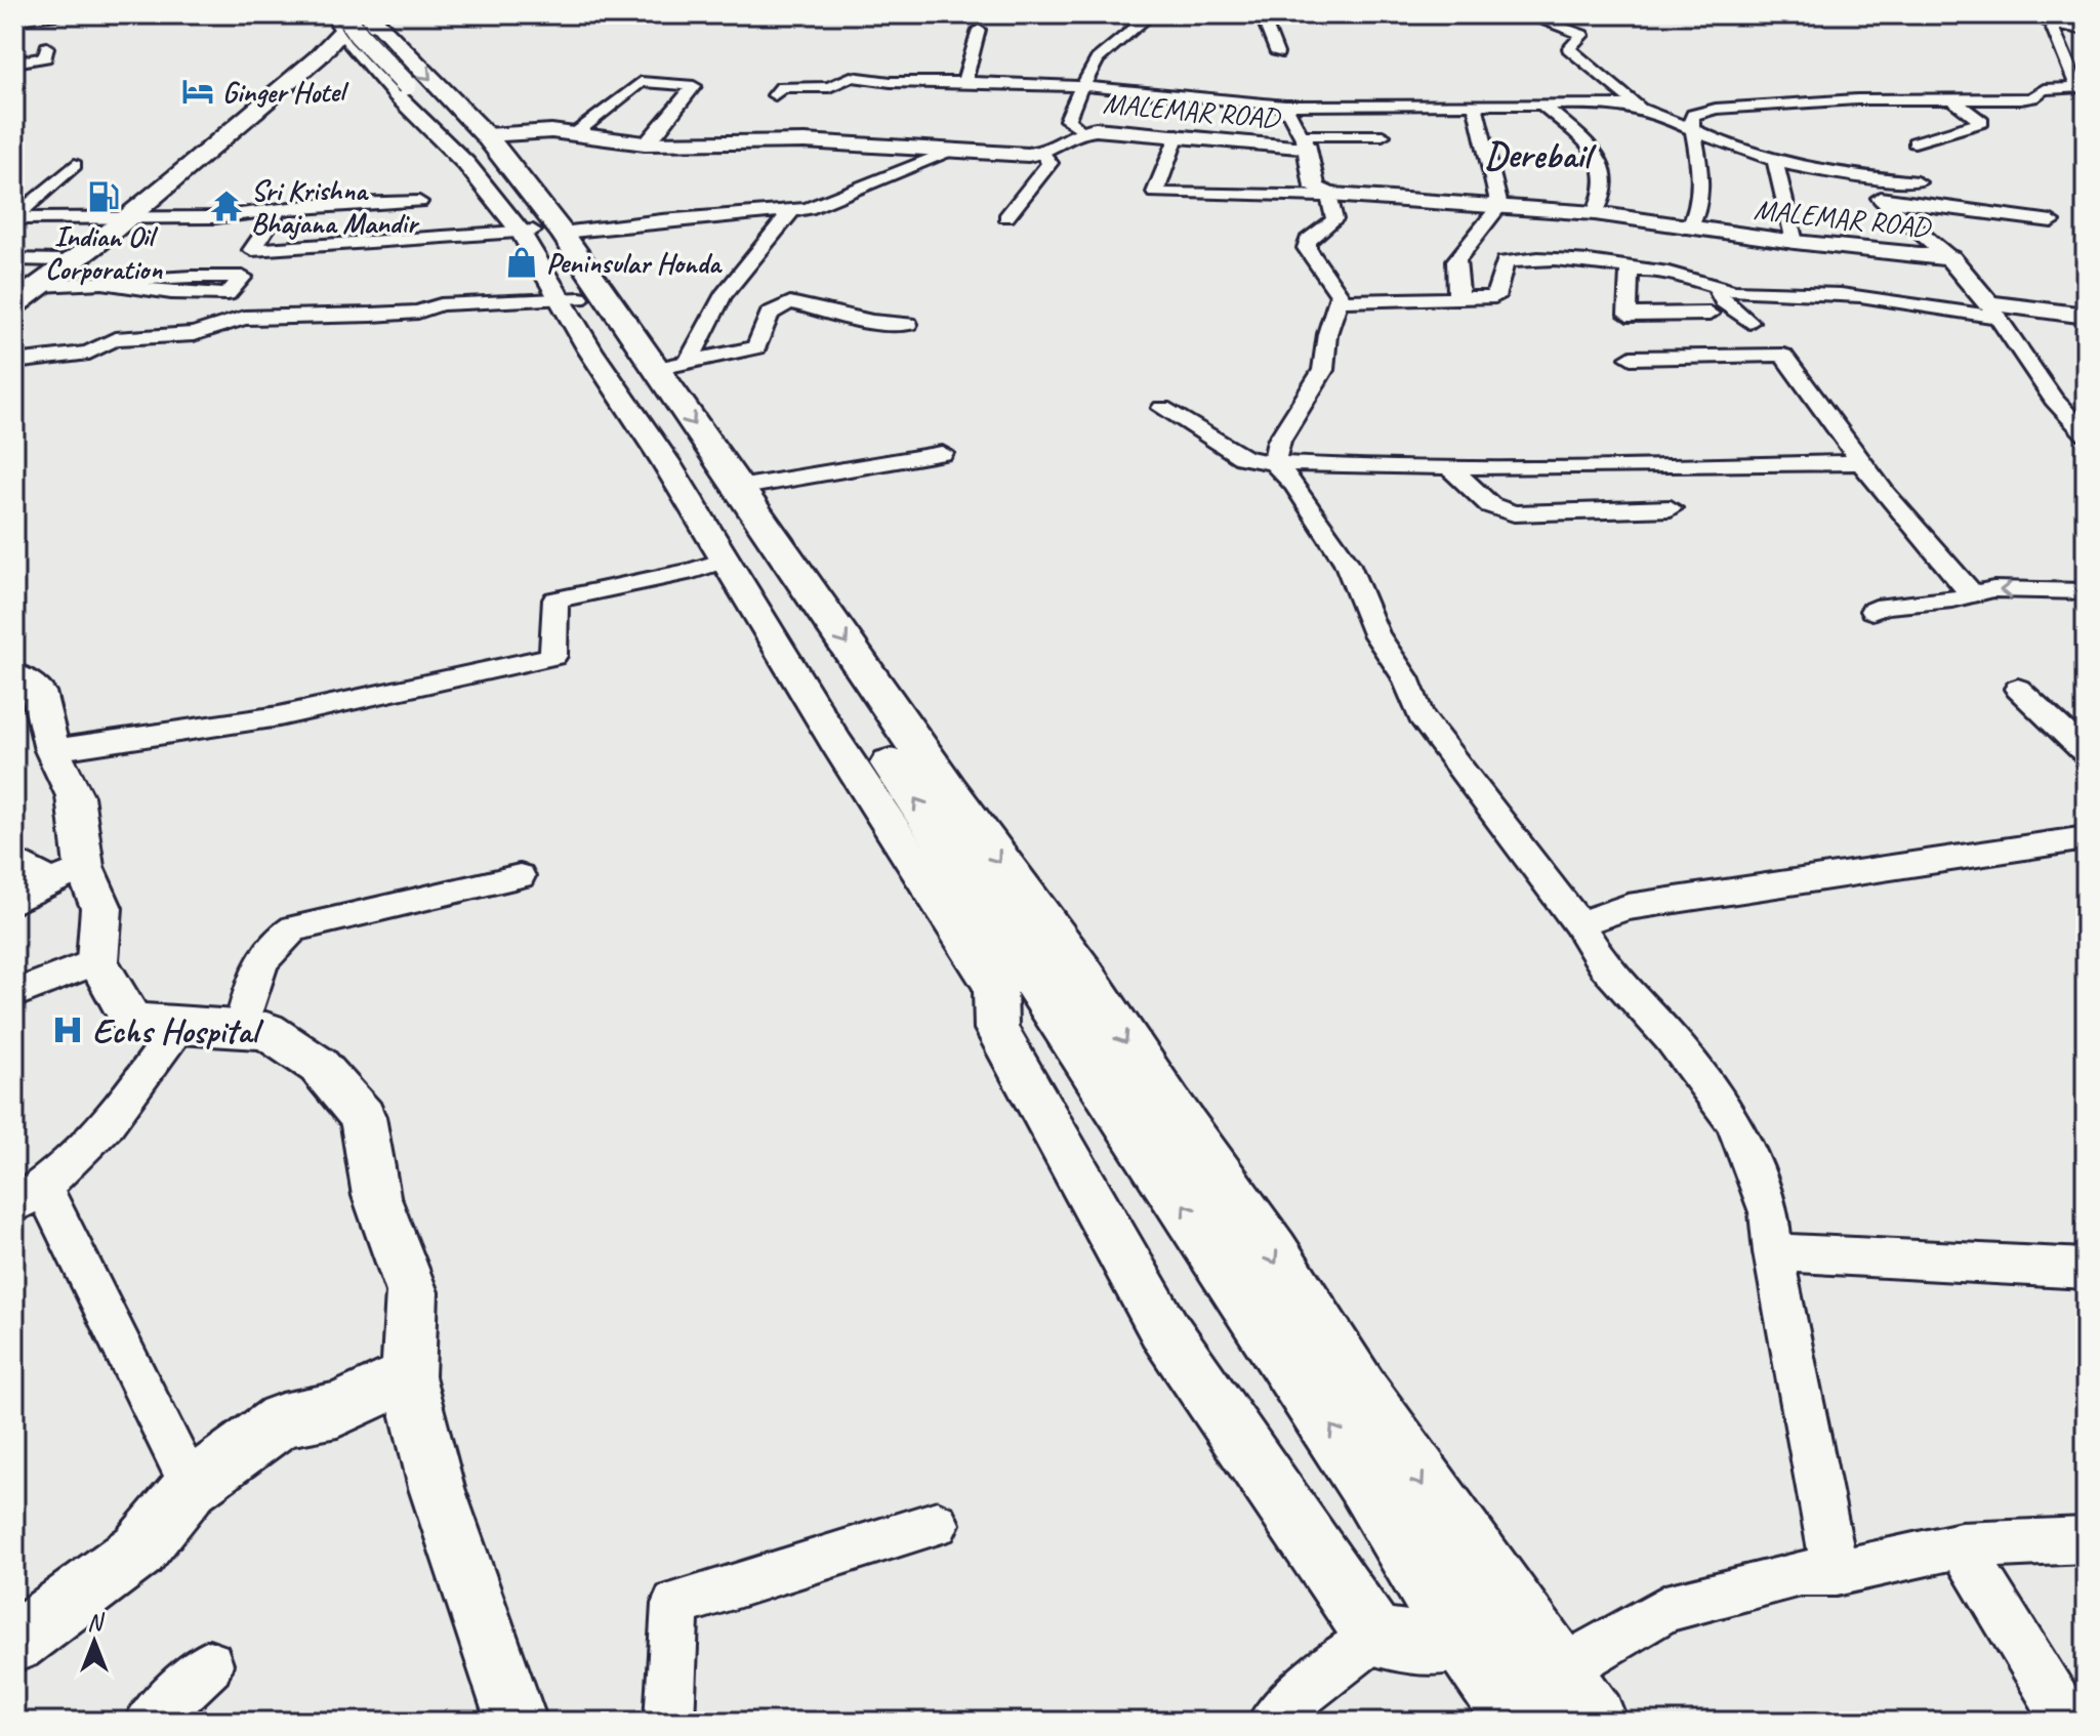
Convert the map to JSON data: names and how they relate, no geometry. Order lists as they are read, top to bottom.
{
  "streets": {
    "street": ["MALEMAR ROAD"]
  },
  "districts": ["Derebail"],
  "places": {
    "hotel": ["Ginger Hotel"],
    "fuel station": ["Indian Oil Corporation"],
    "temple": ["Sri Krishna Bhajana Mandir"],
    "shop": ["Peninsular Honda"],
    "hospital": ["Echs Hospital"]
  },
  "north": "top"
}
